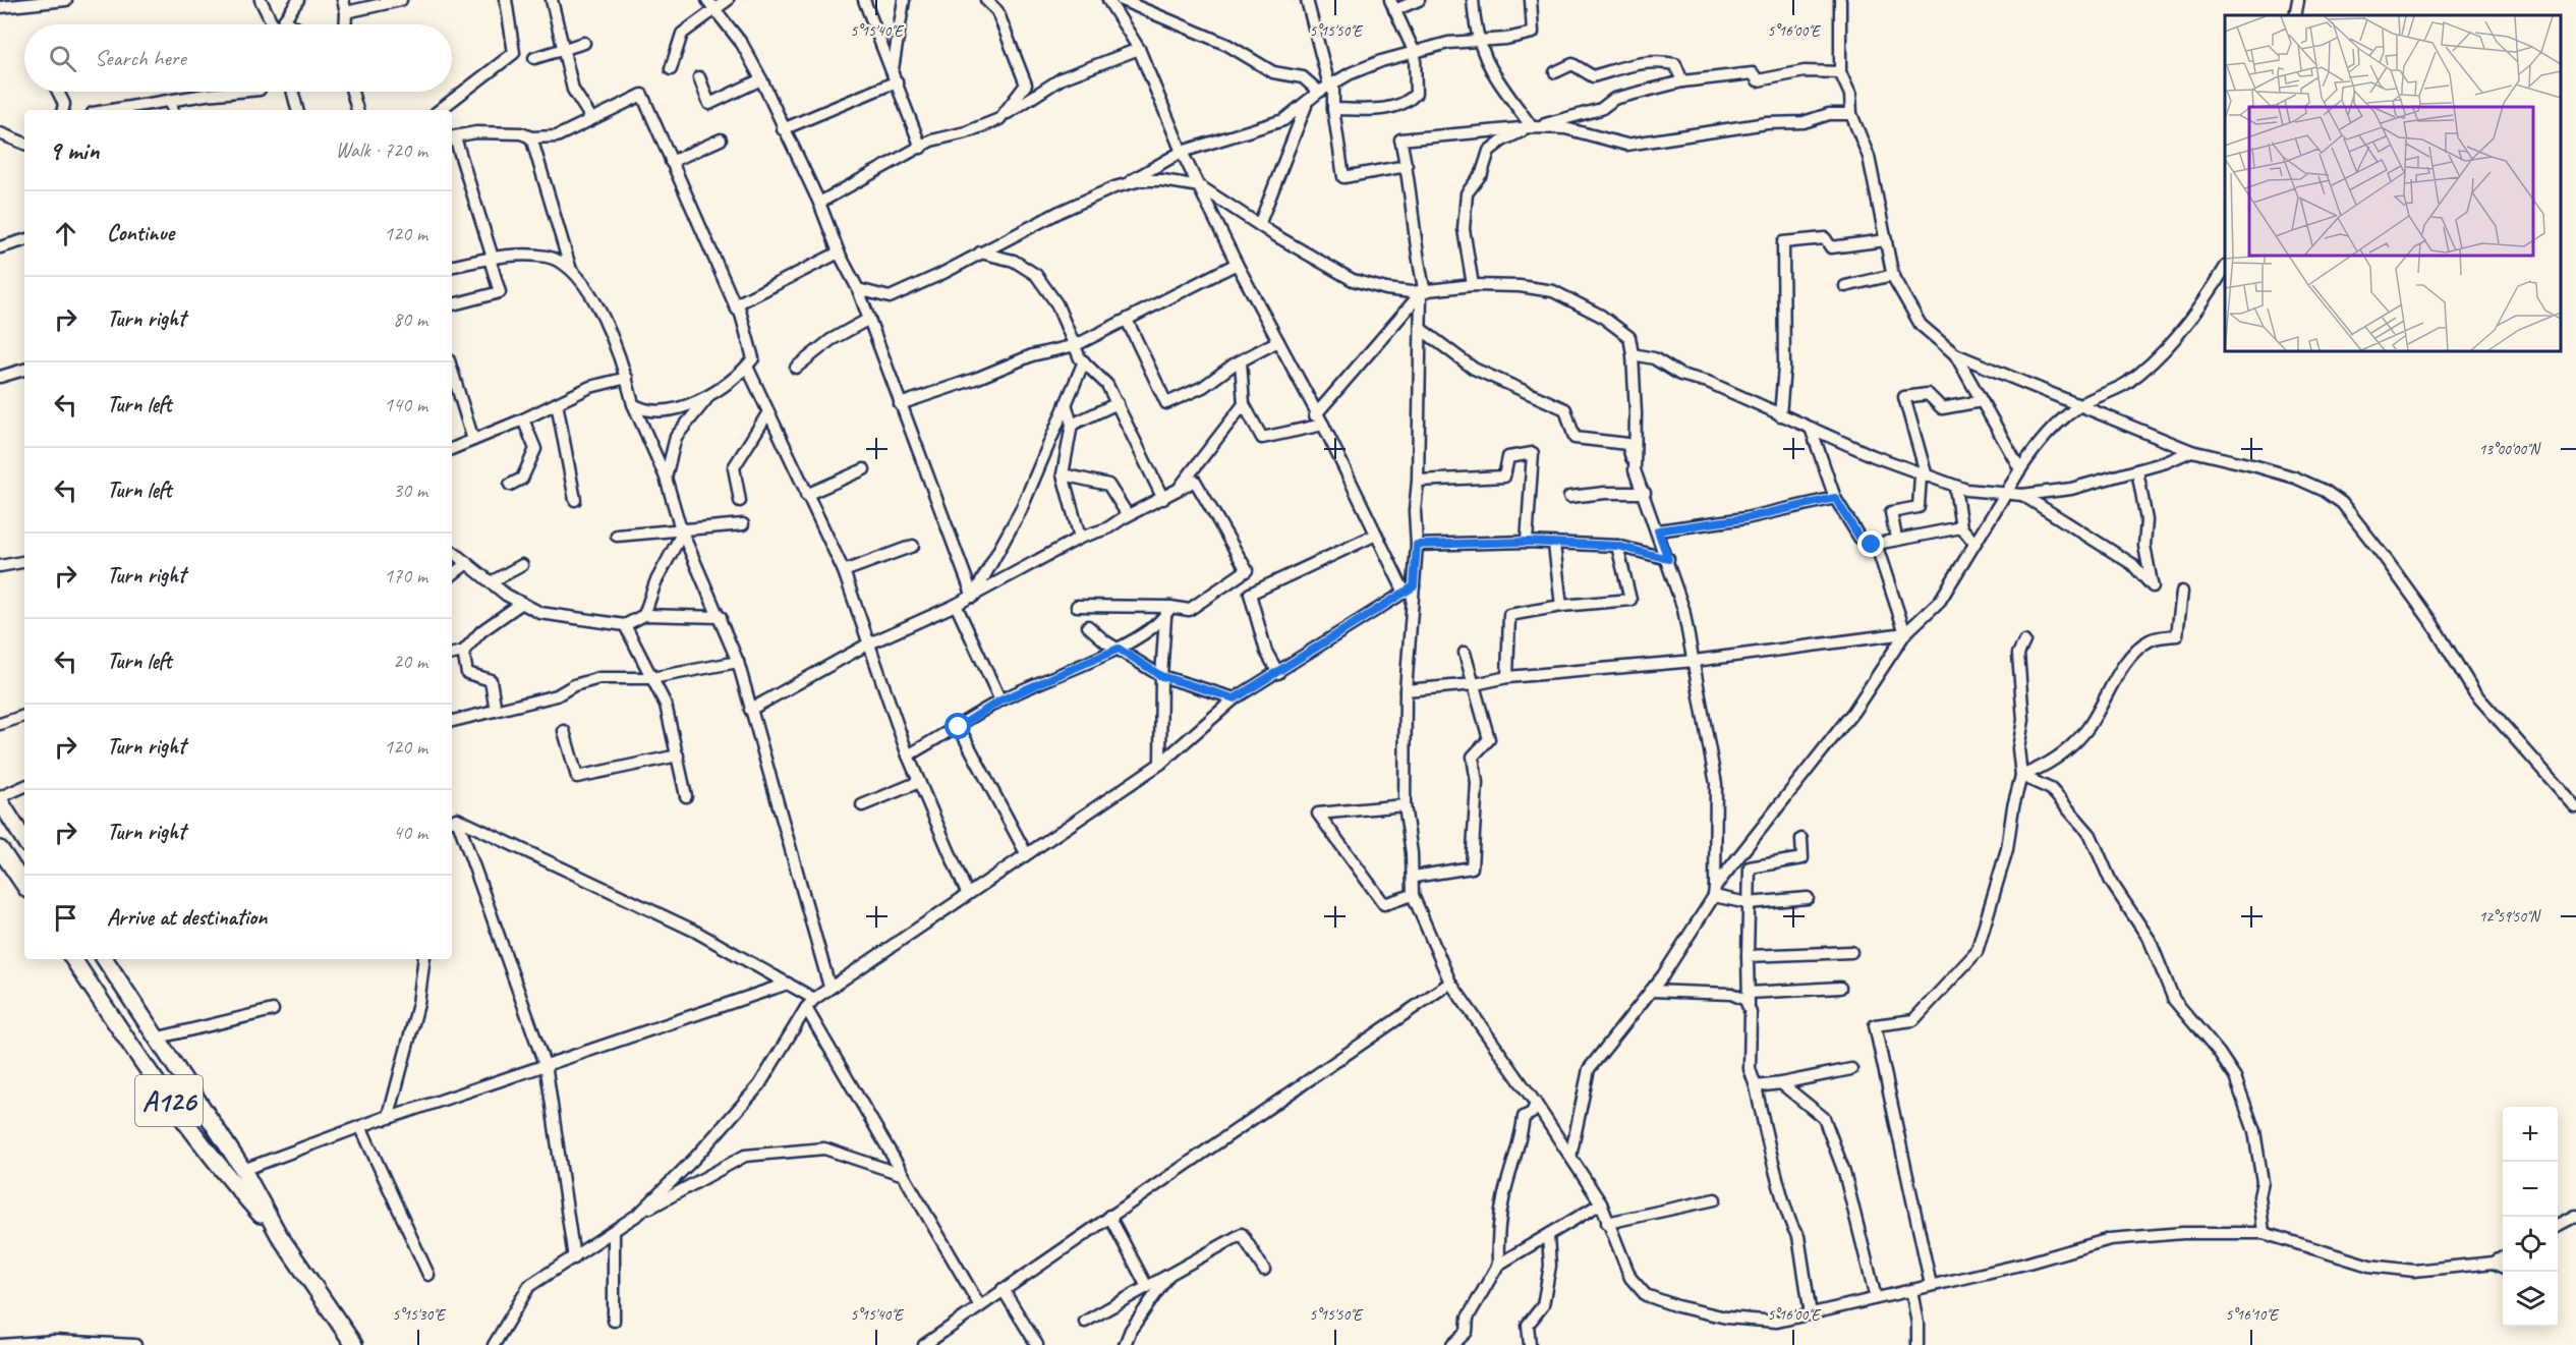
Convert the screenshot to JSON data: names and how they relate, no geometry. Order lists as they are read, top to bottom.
{
  "streets": {
    "highway": ["A126"]
  },
  "page": {
    "search": "Search here",
    "heading": ["9 min", "Walk · 720 m"],
    "list": [
      ["Continue", "120 m"],
      ["Turn right", "80 m"],
      ["Turn left", "140 m"],
      ["Turn left", "30 m"],
      ["Turn right", "170 m"],
      ["Turn left", "20 m"],
      ["Turn right", "120 m"],
      ["Turn right", "40 m"],
      "Arrive at destination"
    ],
    "map_buttons": ["+", "−"]
  },
  "coordinates": [
    "5°15'40\"E",
    "5°15'50\"E",
    "5°16'00\"E",
    "13°00'00\"N",
    "12°59'50\"N",
    "5°15'30\"E",
    "5°16'10\"E"
  ]
}
